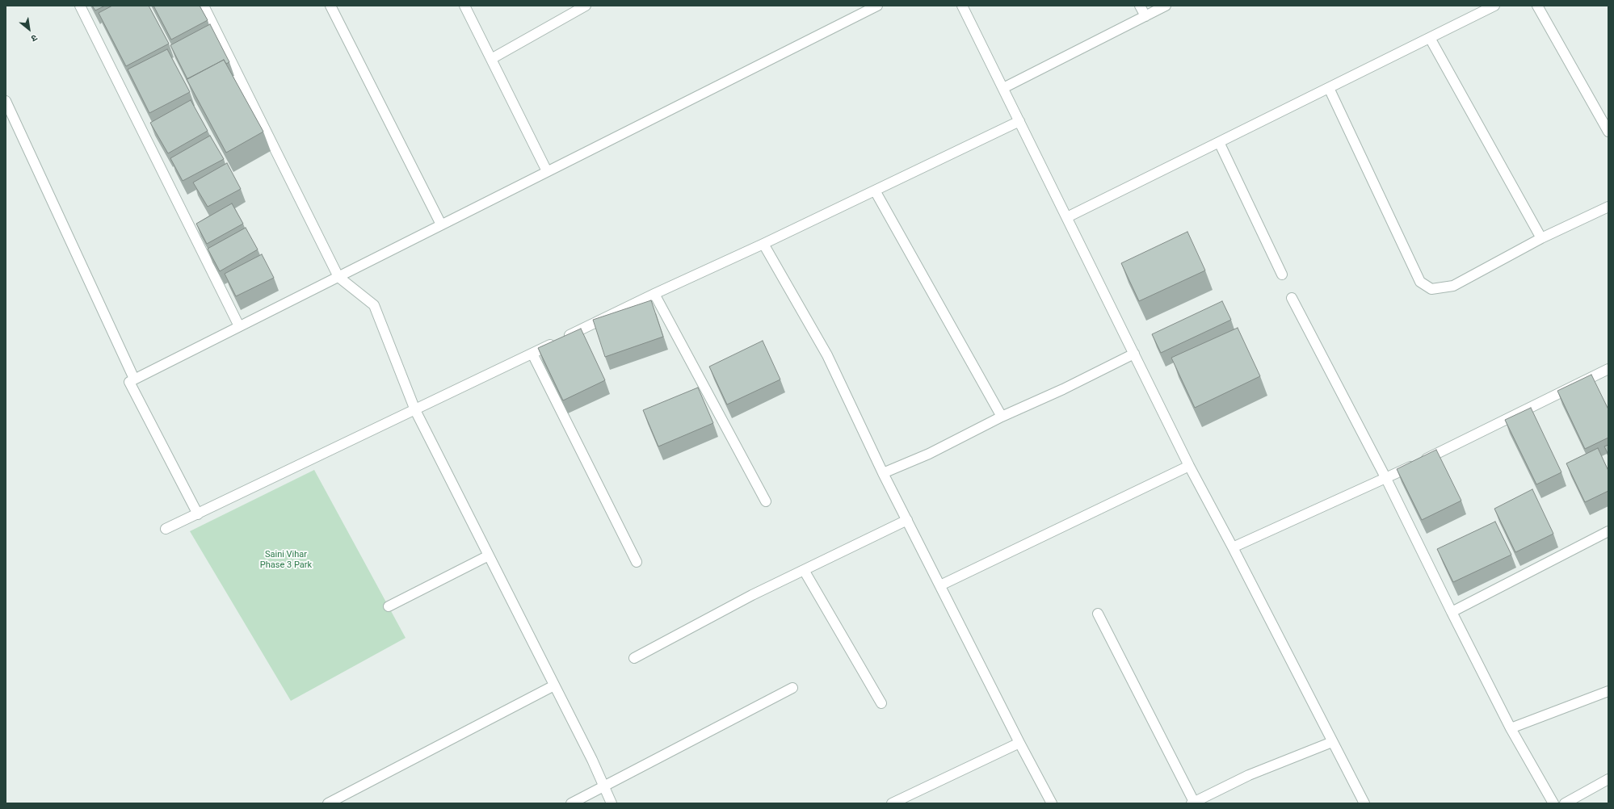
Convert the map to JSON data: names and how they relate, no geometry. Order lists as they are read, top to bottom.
{
  "parks": ["Saini Vihar Phase 3 Park"],
  "north": "bottom right"
}
